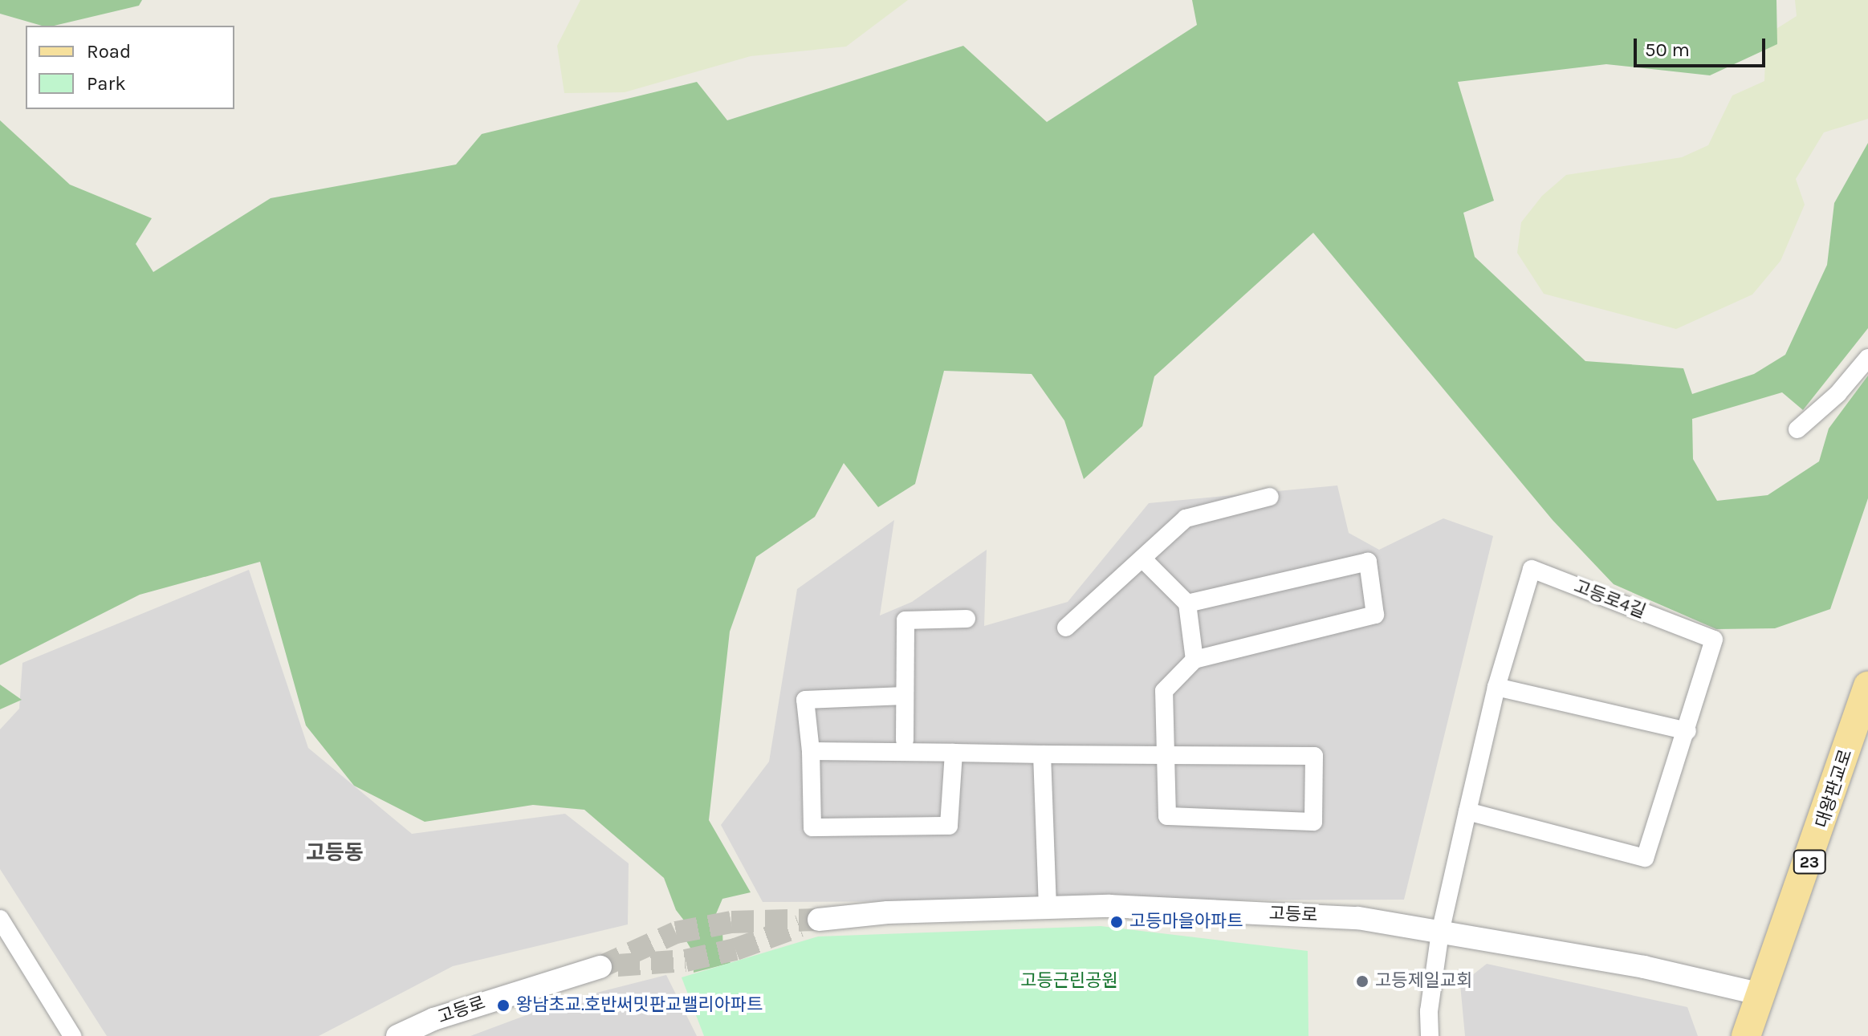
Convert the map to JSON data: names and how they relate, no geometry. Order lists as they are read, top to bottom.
{
  "streets": {
    "main road": ["대왕판교로", "23"],
    "street": ["고등로4길", "고등로"]
  },
  "crossings": [
    ["고등로4길", "고등로"],
    ["대왕판교로", "고등로"]
  ],
  "districts": ["고등동"],
  "parks": ["고등근린공원"],
  "places": ["고등마을아파트", "고등제일교회", "왕남초교.호반써밋판교밸리아파트"],
  "legend": ["Road", "Park"],
  "scale_bar": "50 m"
}
